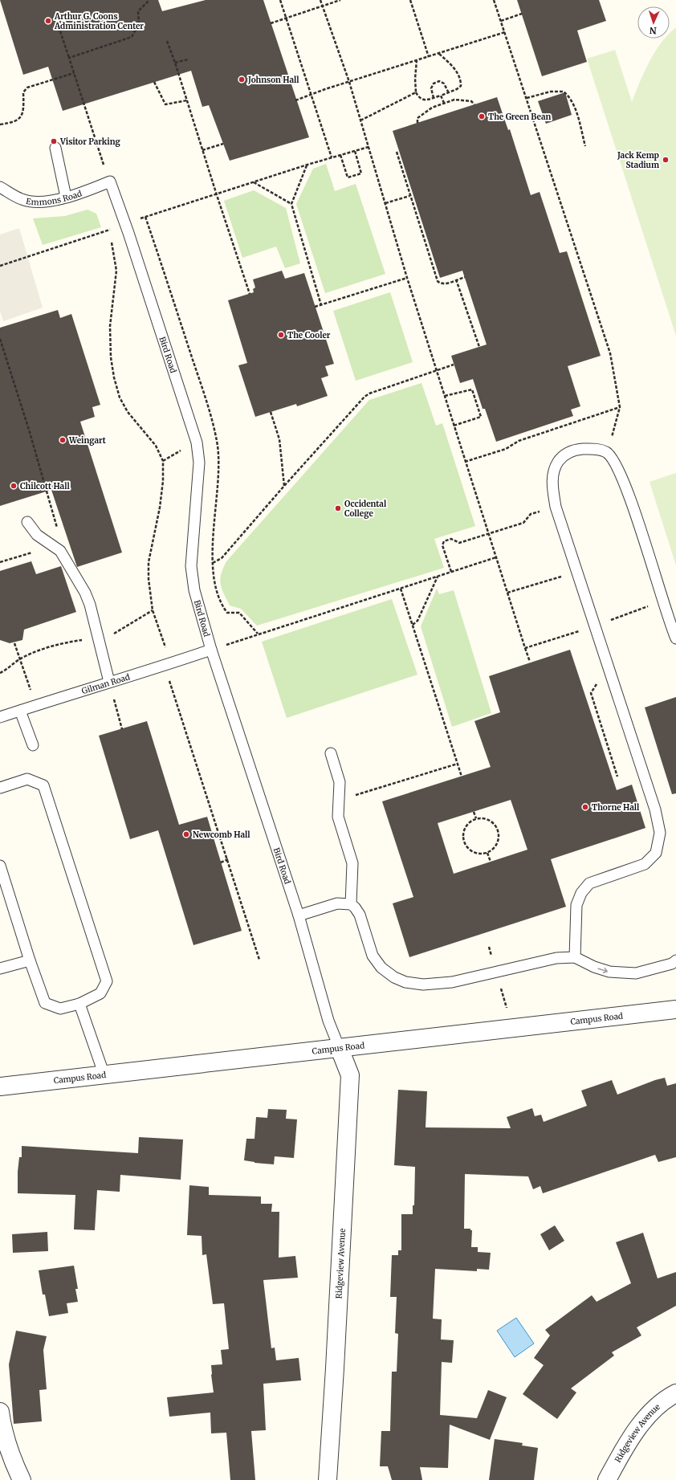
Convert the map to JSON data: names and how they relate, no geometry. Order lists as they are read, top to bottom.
{
  "streets": {
    "street": ["Campus Road", "Ridgeview Avenue"],
    "lane": ["Emmons Road", "Bird Road", "Gilman Road"]
  },
  "crossings": [
    ["Emmons Road", "Bird Road"],
    ["Bird Road", "Gilman Road"],
    ["Bird Road", "Campus Road"],
    ["Bird Road", "Ridgeview Avenue"],
    ["Campus Road", "Ridgeview Avenue"]
  ],
  "places": [
    "Arthur G. Coons Administration Center",
    "Johnson Hall",
    "The Green Bean",
    "Visitor Parking",
    "Jack Kemp Stadium",
    "The Cooler",
    "Weingart",
    "Chilcott Hall",
    "Occidental College",
    "Thorne Hall",
    "Newcomb Hall"
  ],
  "north": "bottom"
}
